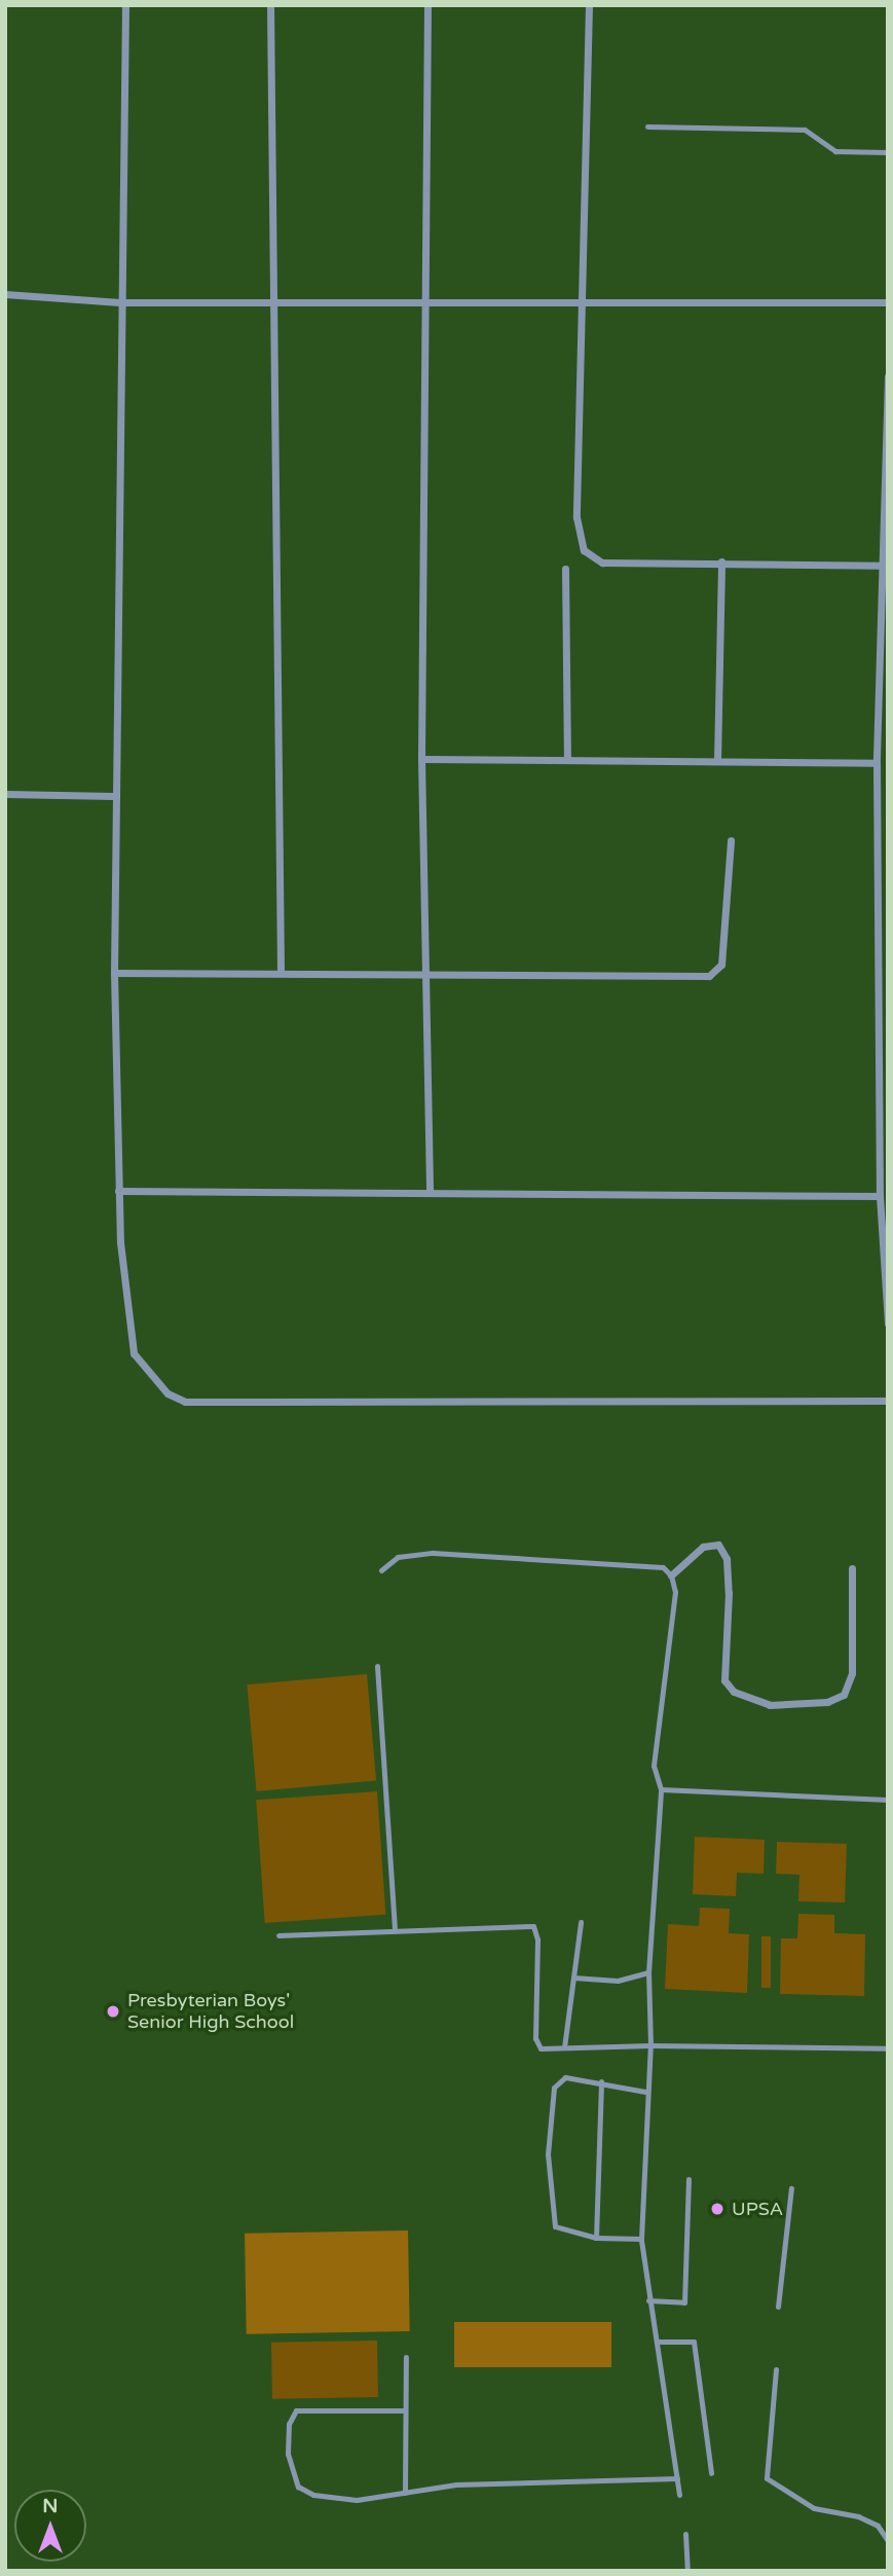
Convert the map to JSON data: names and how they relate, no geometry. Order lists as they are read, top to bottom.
{
  "places": ["Presbyterian Boys' Senior High School", "UPSA"],
  "north": "top"
}
